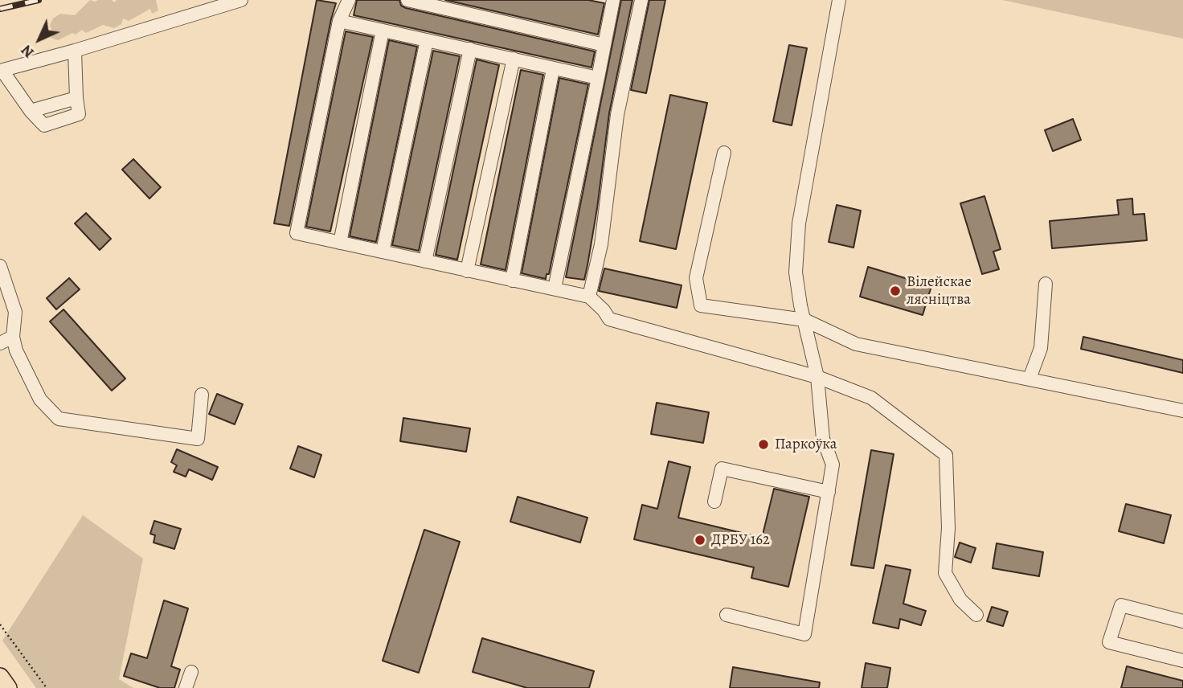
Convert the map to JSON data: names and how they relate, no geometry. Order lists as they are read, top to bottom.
{
  "places": ["Вілейскае лясніцтва", "Паркоўка", "ДРБУ 162"],
  "north": "bottom left"
}
